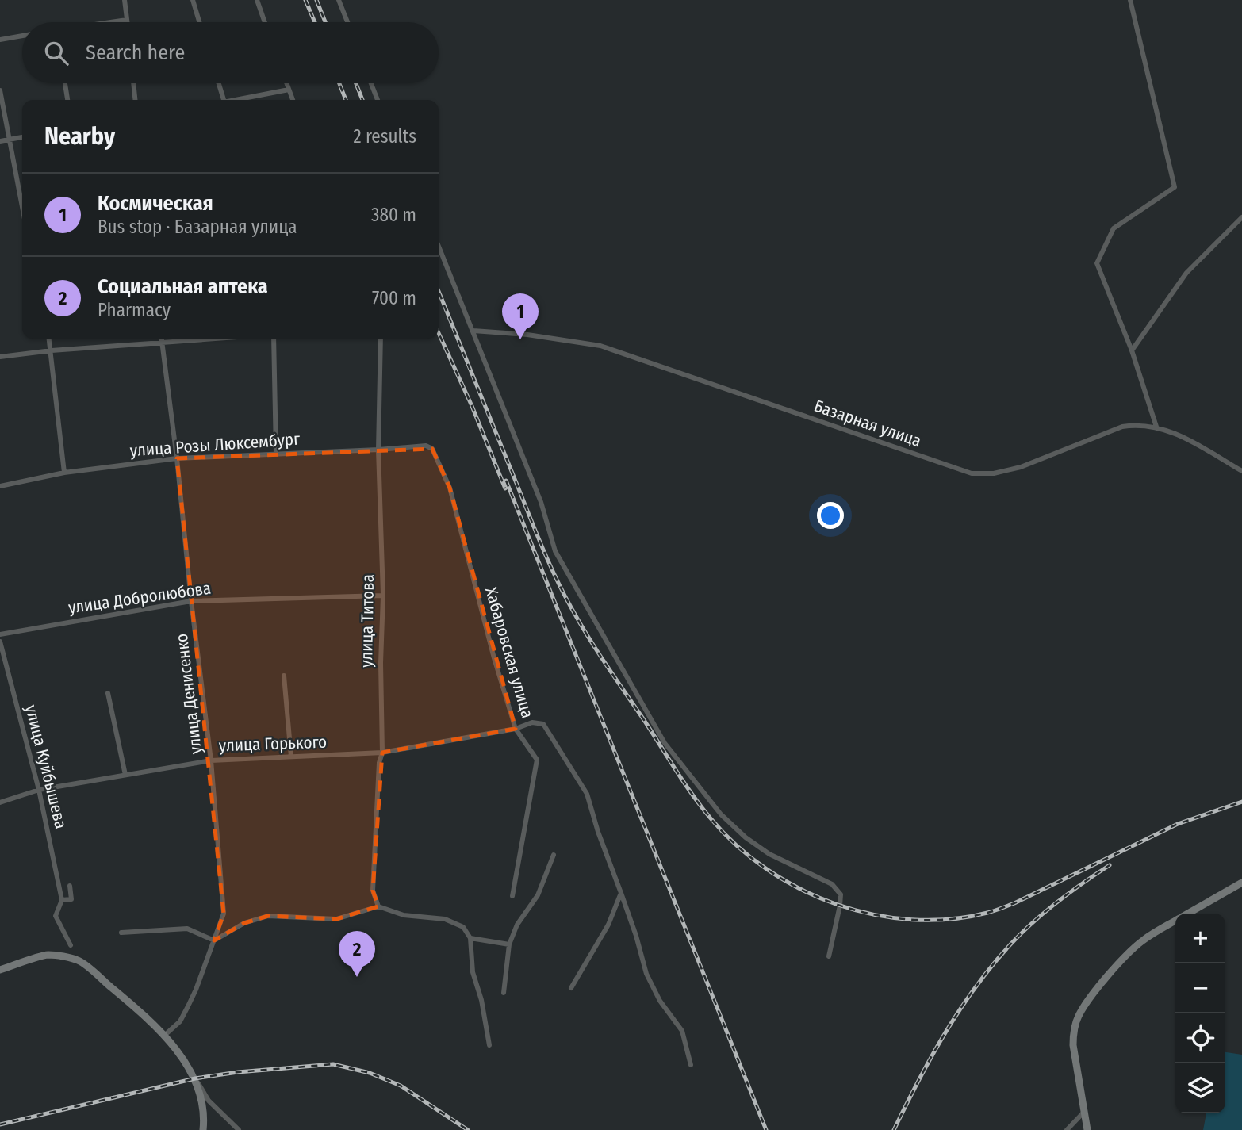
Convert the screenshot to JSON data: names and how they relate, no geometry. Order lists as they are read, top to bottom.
{
  "streets": {
    "street": [
      "Базарная улица",
      "улица Розы Люксембург",
      "улица Добролюбова",
      "улица Титова",
      "Хабаровская улица",
      "улица Денисенко",
      "улица Горького",
      "улица Куйбышева"
    ]
  },
  "crossings": [
    ["улица Розы Люксембург", "улица Титова"],
    ["улица Розы Люксембург", "Хабаровская улица"],
    ["улица Розы Люксембург", "улица Денисенко"],
    ["улица Добролюбова", "улица Титова"],
    ["улица Добролюбова", "улица Денисенко"],
    ["улица Титова", "улица Горького"],
    ["Хабаровская улица", "улица Горького"],
    ["улица Денисенко", "улица Горького"],
    ["улица Горького", "улица Куйбышева"]
  ],
  "page": {
    "search": "Search here",
    "heading": ["Nearby", "2 results"],
    "list": [
      {
        "mark": "1",
        "name": "Космическая",
        "note": "Bus stop · Базарная улица",
        "value": "380 m"
      },
      {
        "mark": "2",
        "name": "Социальная аптека",
        "note": "Pharmacy",
        "value": "700 m"
      }
    ],
    "pins": ["1", "2"],
    "map_buttons": ["+", "−"]
  }
}
